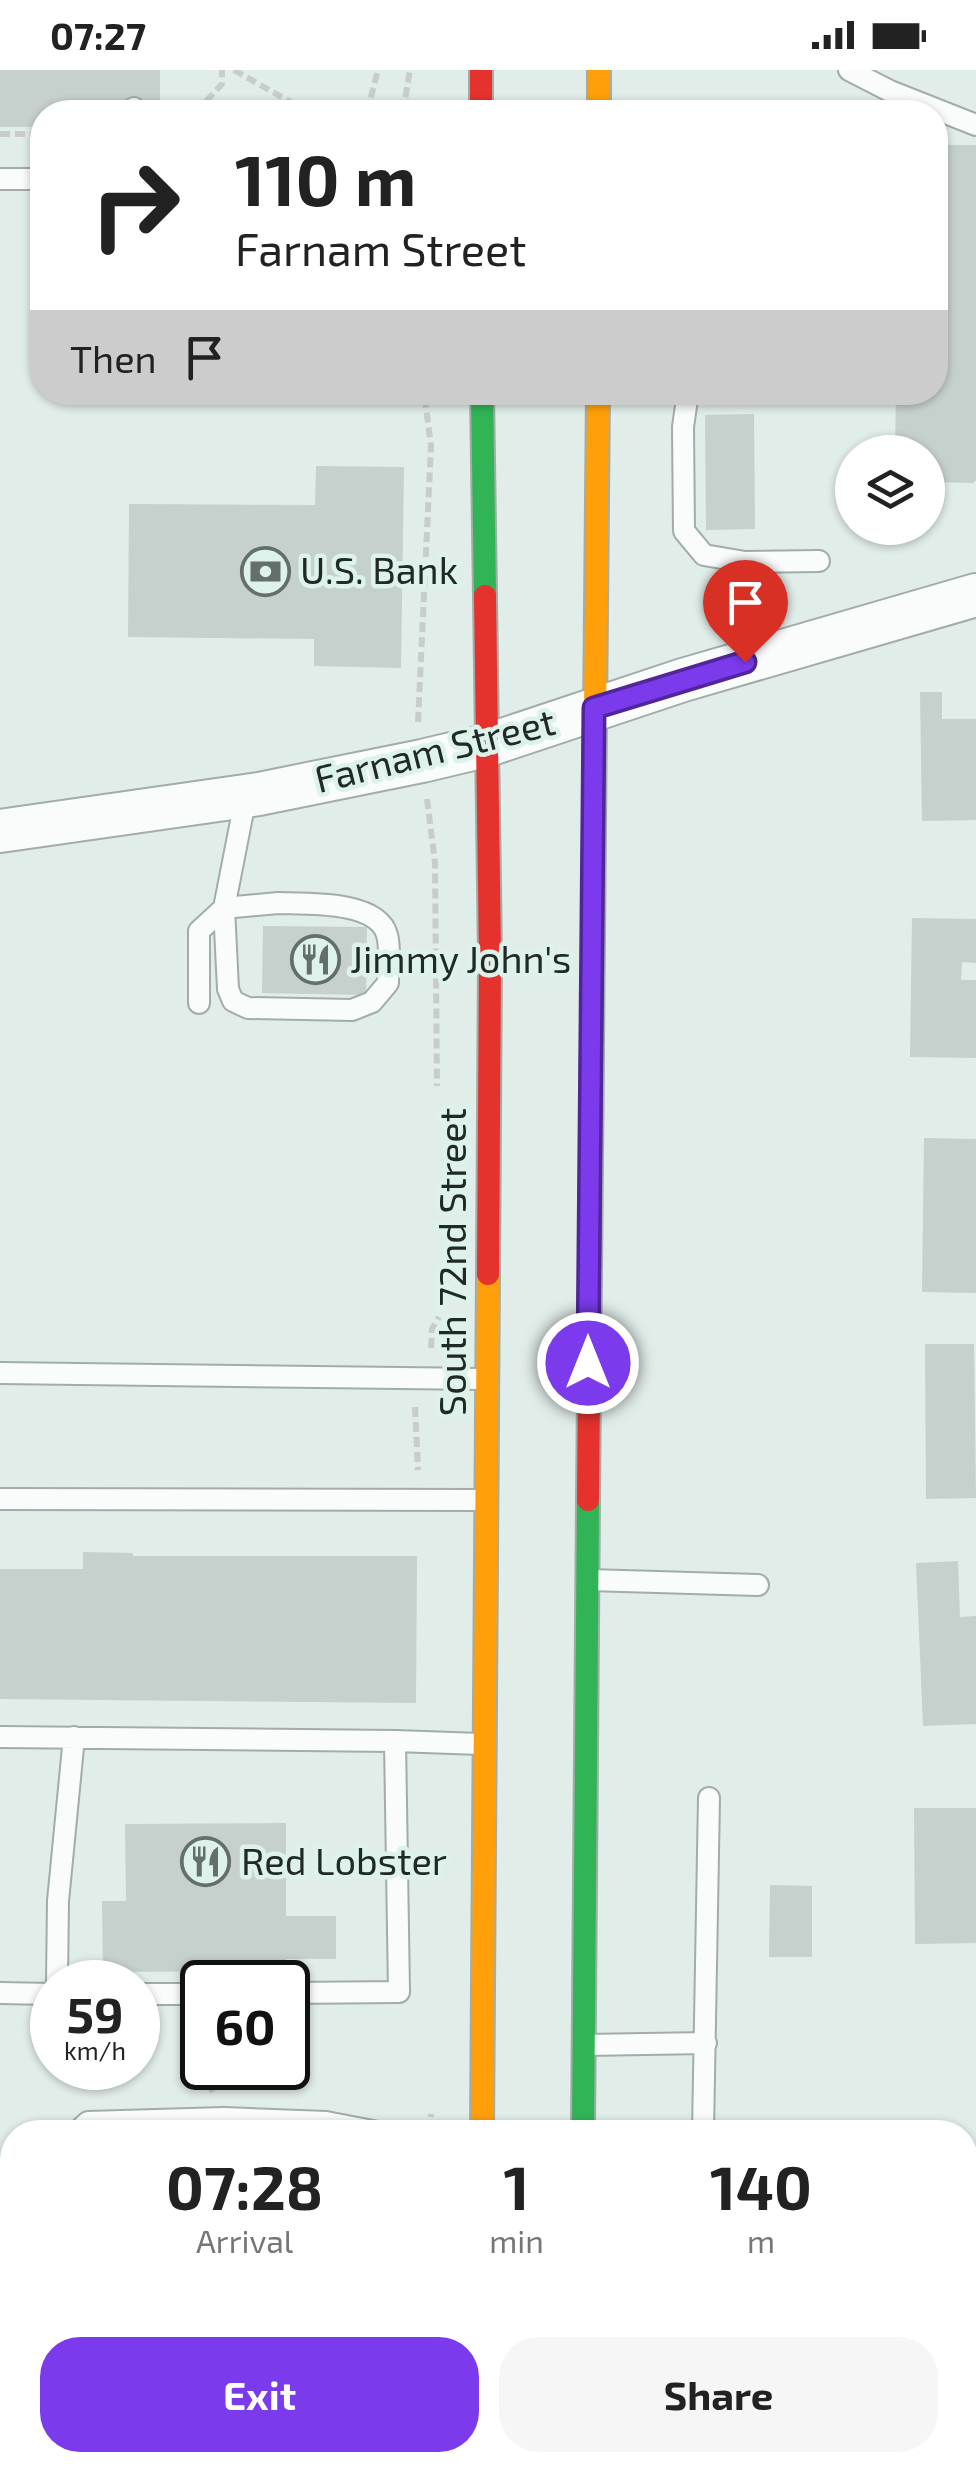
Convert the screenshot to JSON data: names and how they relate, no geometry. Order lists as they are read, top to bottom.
{
  "streets": {
    "main road": ["South 72nd Street"],
    "street": ["Farnam Street"]
  },
  "crossings": [
    ["Farnam Street", "South 72nd Street"]
  ],
  "places": {
    "bank": ["U.S. Bank"],
    "restaurant": ["Jimmy John's", "Red Lobster"]
  },
  "page": {
    "status": "07:27",
    "turn": ["110 m", "Farnam Street"],
    "then": "Then",
    "speed": "59 km/h",
    "limit": "60",
    "eta": [
      "07:28",
      "Arrival",
      "1",
      "min",
      "140",
      "m"
    ],
    "buttons": ["Exit", "Share"]
  }
}
